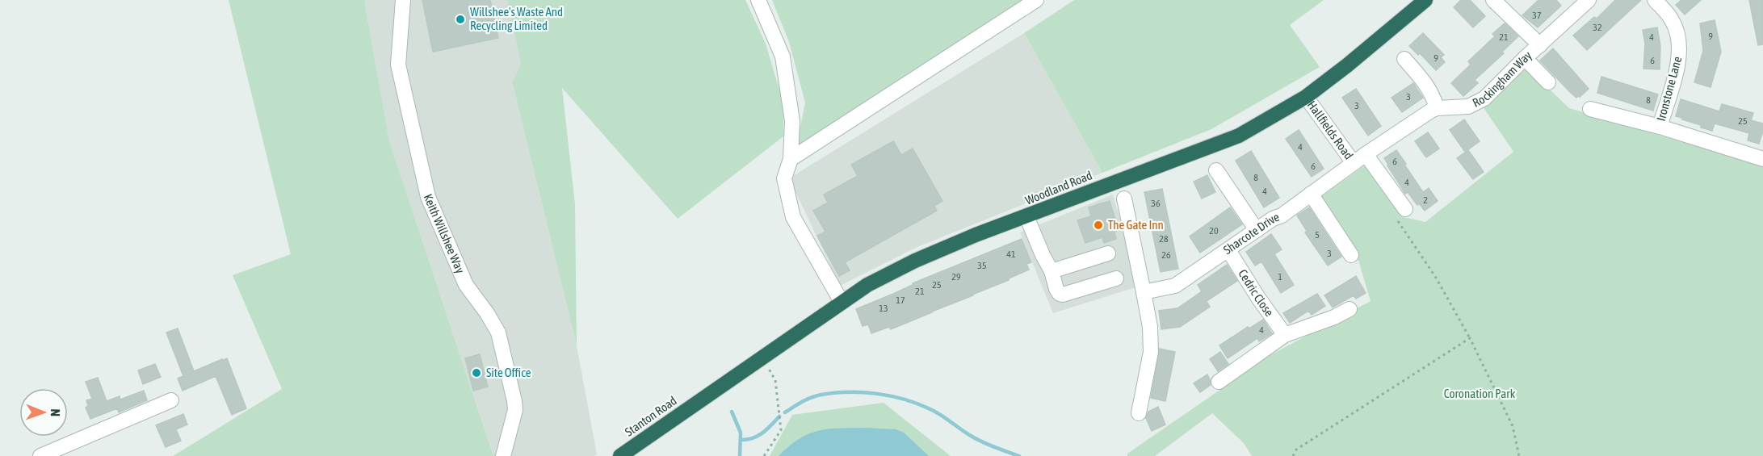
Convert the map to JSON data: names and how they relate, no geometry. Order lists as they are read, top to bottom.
{
  "streets": {
    "highway": ["Woodland Road", "Stanton Road"],
    "street": [
      "Rockingham Way",
      "Ironstone Lane",
      "Hallfields Road",
      "Keith Willshee Way",
      "Sharcote Drive",
      "Cedric Close"
    ]
  },
  "crossings": [
    ["Rockingham Way", "Hallfields Road"],
    ["Rockingham Way", "Sharcote Drive"],
    ["Hallfields Road", "Woodland Road"],
    ["Hallfields Road", "Sharcote Drive"],
    ["Woodland Road", "Stanton Road"],
    ["Sharcote Drive", "Cedric Close"]
  ],
  "parks": ["Coronation Park"],
  "places": ["Willshee's Waste And Recycling Limited", "The Gate Inn", "Site Office"],
  "house_numbers": [
    "37",
    "32",
    "9",
    "21",
    "4",
    "9",
    "6",
    "3",
    "8",
    "3",
    "25",
    "4",
    "6",
    "6",
    "8",
    "4",
    "4",
    "2",
    "36",
    "20",
    "5",
    "28",
    "3",
    "41",
    "26",
    "35",
    "29",
    "1",
    "25",
    "21",
    "17",
    "13",
    "4"
  ],
  "north": "right"
}
